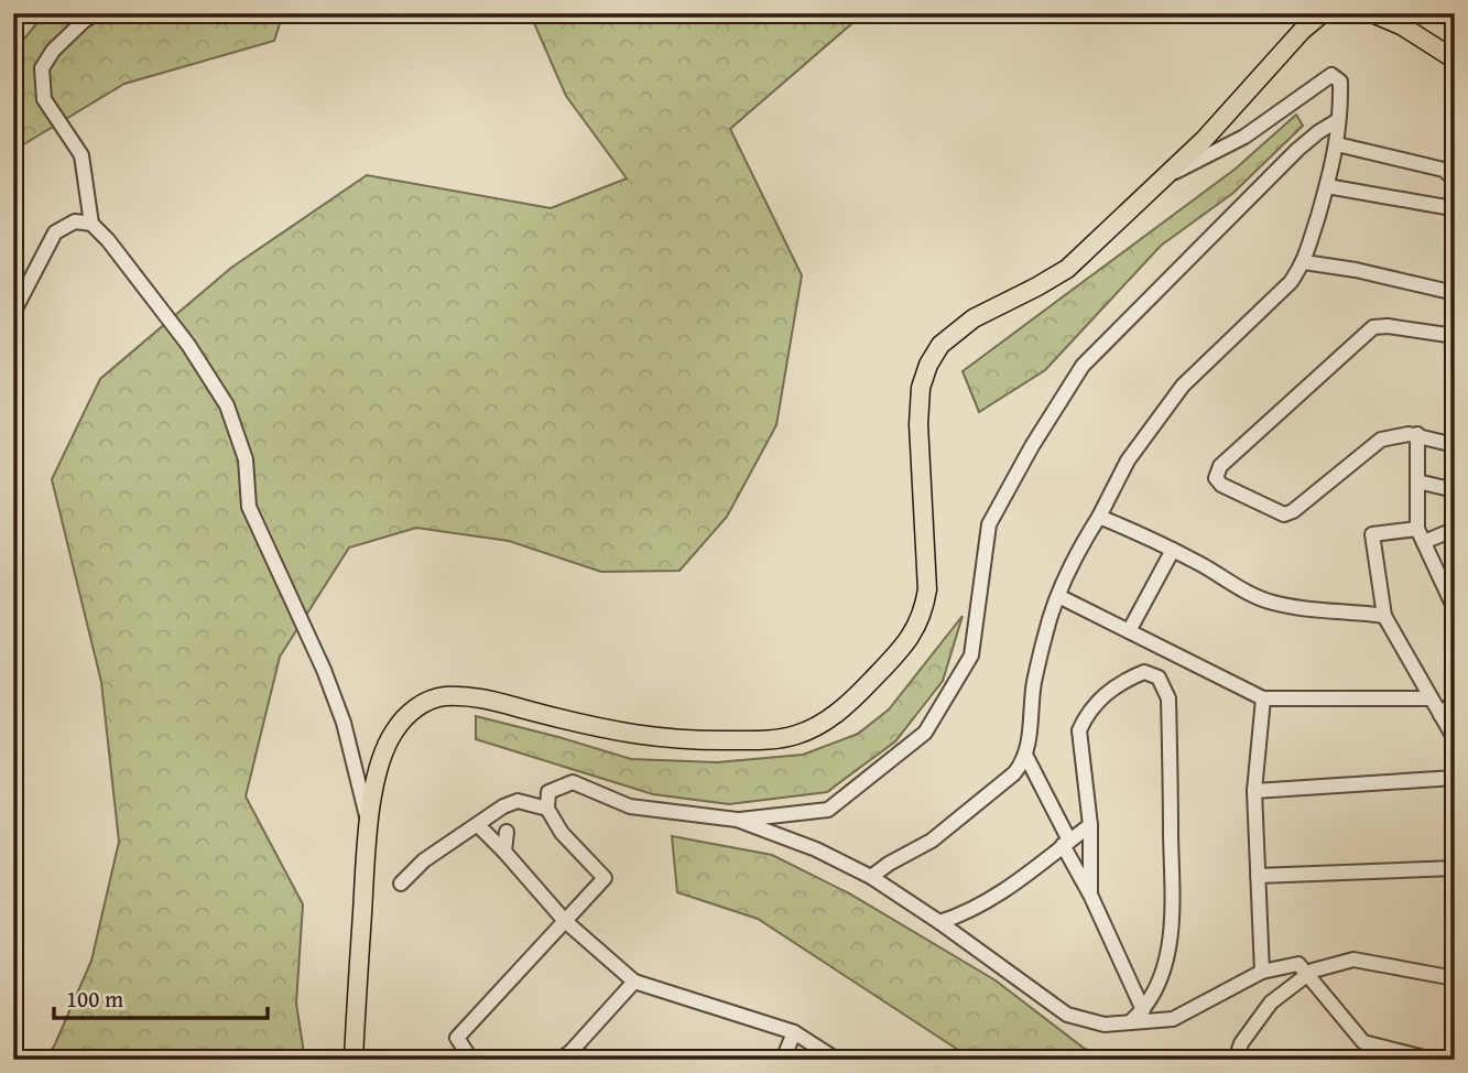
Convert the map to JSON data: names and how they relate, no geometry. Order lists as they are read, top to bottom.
{
  "scale_bar": "100 m"
}
